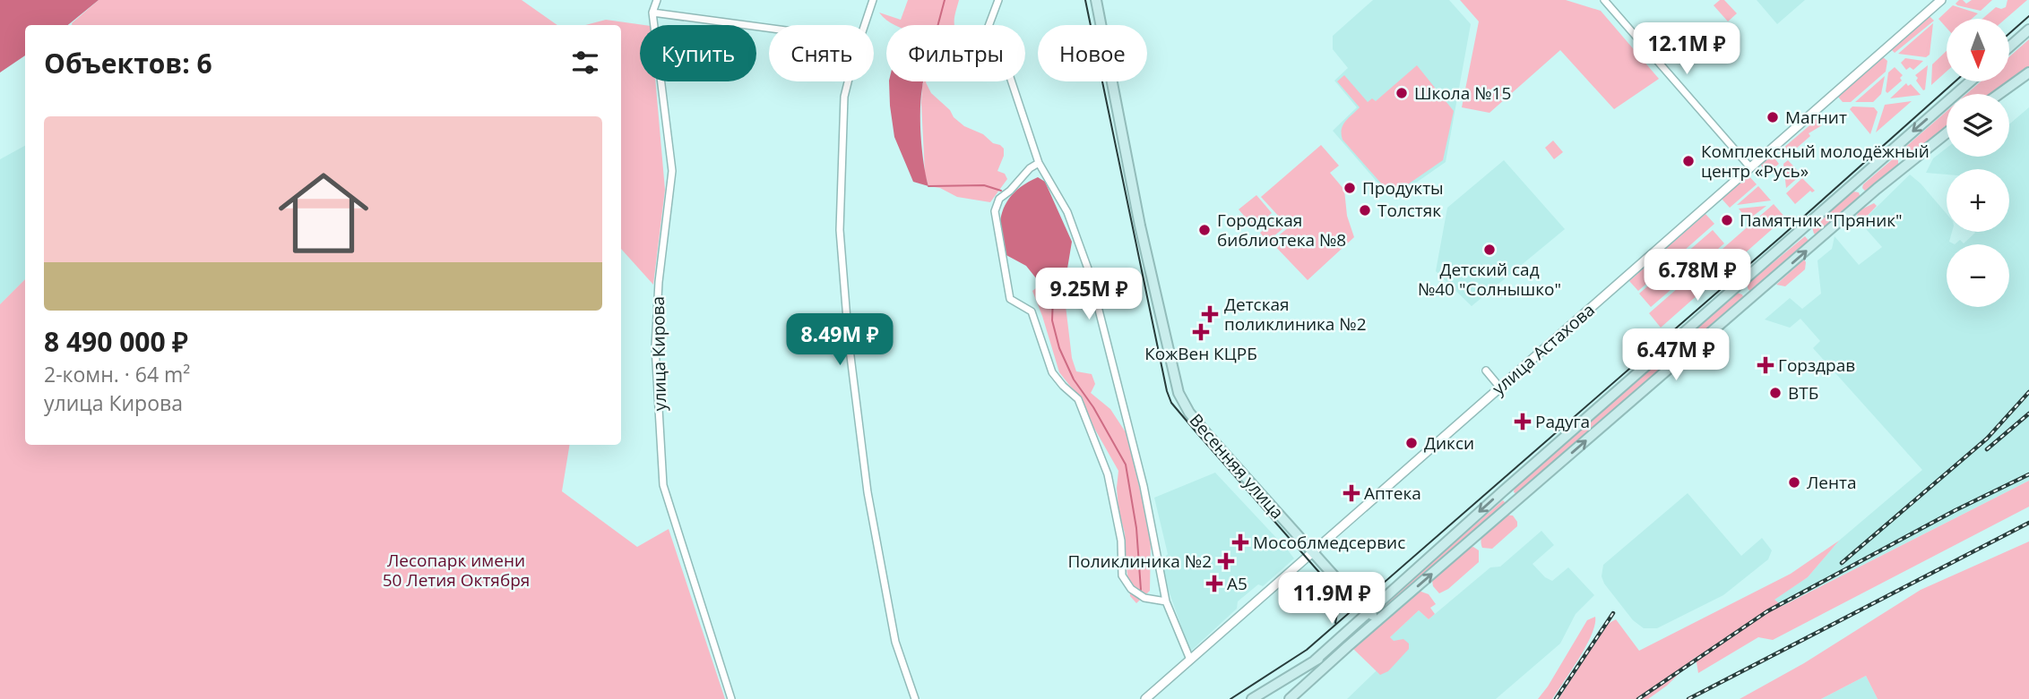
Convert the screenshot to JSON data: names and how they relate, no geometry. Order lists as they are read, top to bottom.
{
  "streets": {
    "main road": ["Весенняя улица"],
    "street": ["улица Астахова", "улица Кирова"]
  },
  "crossings": [
    ["улица Астахова", "Весенняя улица"]
  ],
  "parks": ["Лесопарк имени 50 Летия Октября"],
  "places": {
    "other": [
      "Школа №15",
      "Магнит",
      "Комплексный молодёжный центр «Русь»",
      "Продукты",
      "Толстяк",
      "Памятник \"Пряник\"",
      "Городская библиотека №8",
      "Детский сад №40 \"Солнышко\"",
      "ВТБ",
      "Дикси",
      "Лента"
    ],
    "health": [
      "Детская поликлиника №2",
      "КожВен КЦРБ",
      "Горздрав",
      "Радуга",
      "Аптека",
      "Мособлмедсервис",
      "Поликлиника №2",
      "А5"
    ]
  },
  "north": "bottom",
  "page": {
    "map_buttons": ["+", "−"],
    "price": [
      "12.1M ₽",
      "6.78M ₽",
      "9.25M ₽",
      "8.49M ₽",
      "6.47M ₽",
      "11.9M ₽"
    ],
    "chip": [
      "Купить",
      "Снять",
      "Фильтры",
      "Новое"
    ],
    "heading": "Объектов: 6",
    "list": [
      {
        "name": "8 490 000 ₽",
        "note": "2-комн. · 64 m² · улица Кирова"
      }
    ]
  }
}
